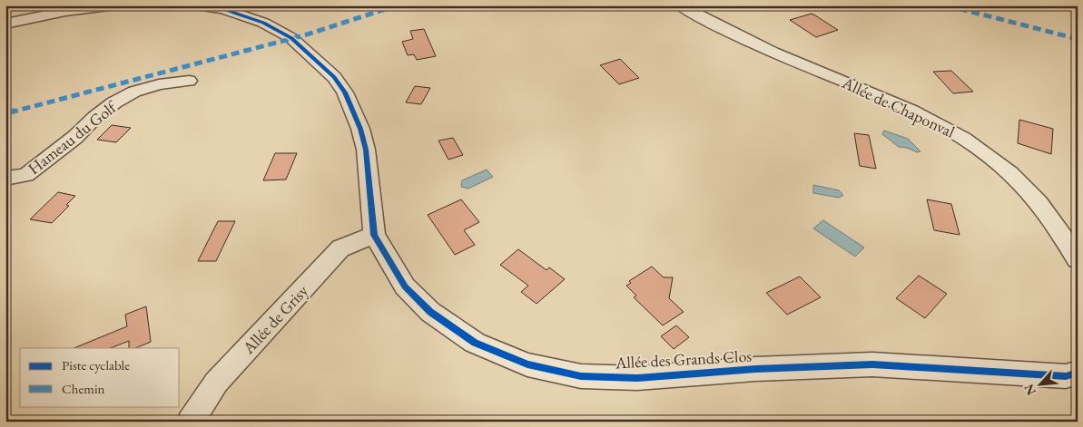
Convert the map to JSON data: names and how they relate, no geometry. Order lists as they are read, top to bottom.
{
  "streets": {
    "street": [
      "Allée de Chaponval",
      "Hameau du Golf",
      "Allée de Grisy",
      "Allée des Grands Clos"
    ]
  },
  "crossings": [
    ["Allée de Grisy", "Allée des Grands Clos"]
  ],
  "legend": ["Piste cyclable", "Chemin"],
  "north": "bottom left"
}
